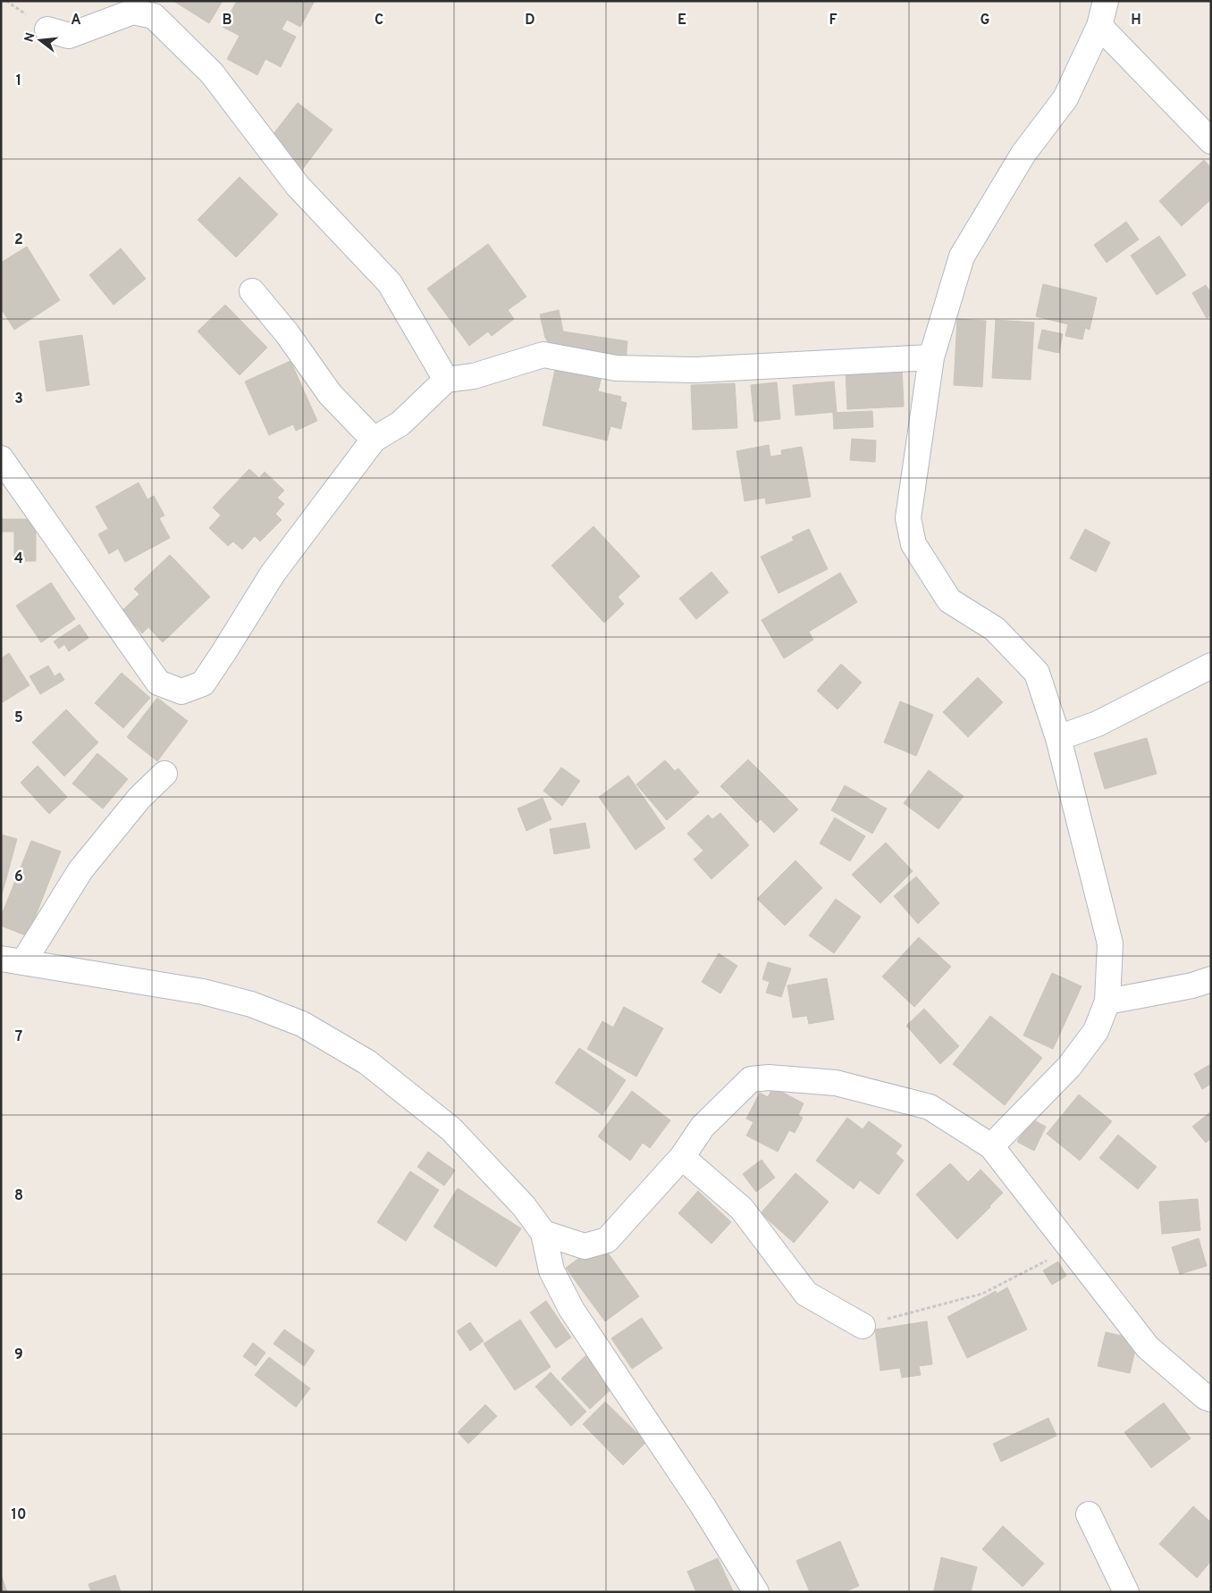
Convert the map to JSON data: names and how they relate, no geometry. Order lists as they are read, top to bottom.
{
  "north": "left",
  "grid": {
    "columns": [
      "A",
      "B",
      "C",
      "D",
      "E",
      "F",
      "G",
      "H"
    ],
    "rows": [
      "1",
      "2",
      "3",
      "4",
      "5",
      "6",
      "7",
      "8",
      "9",
      "10"
    ]
  }
}
